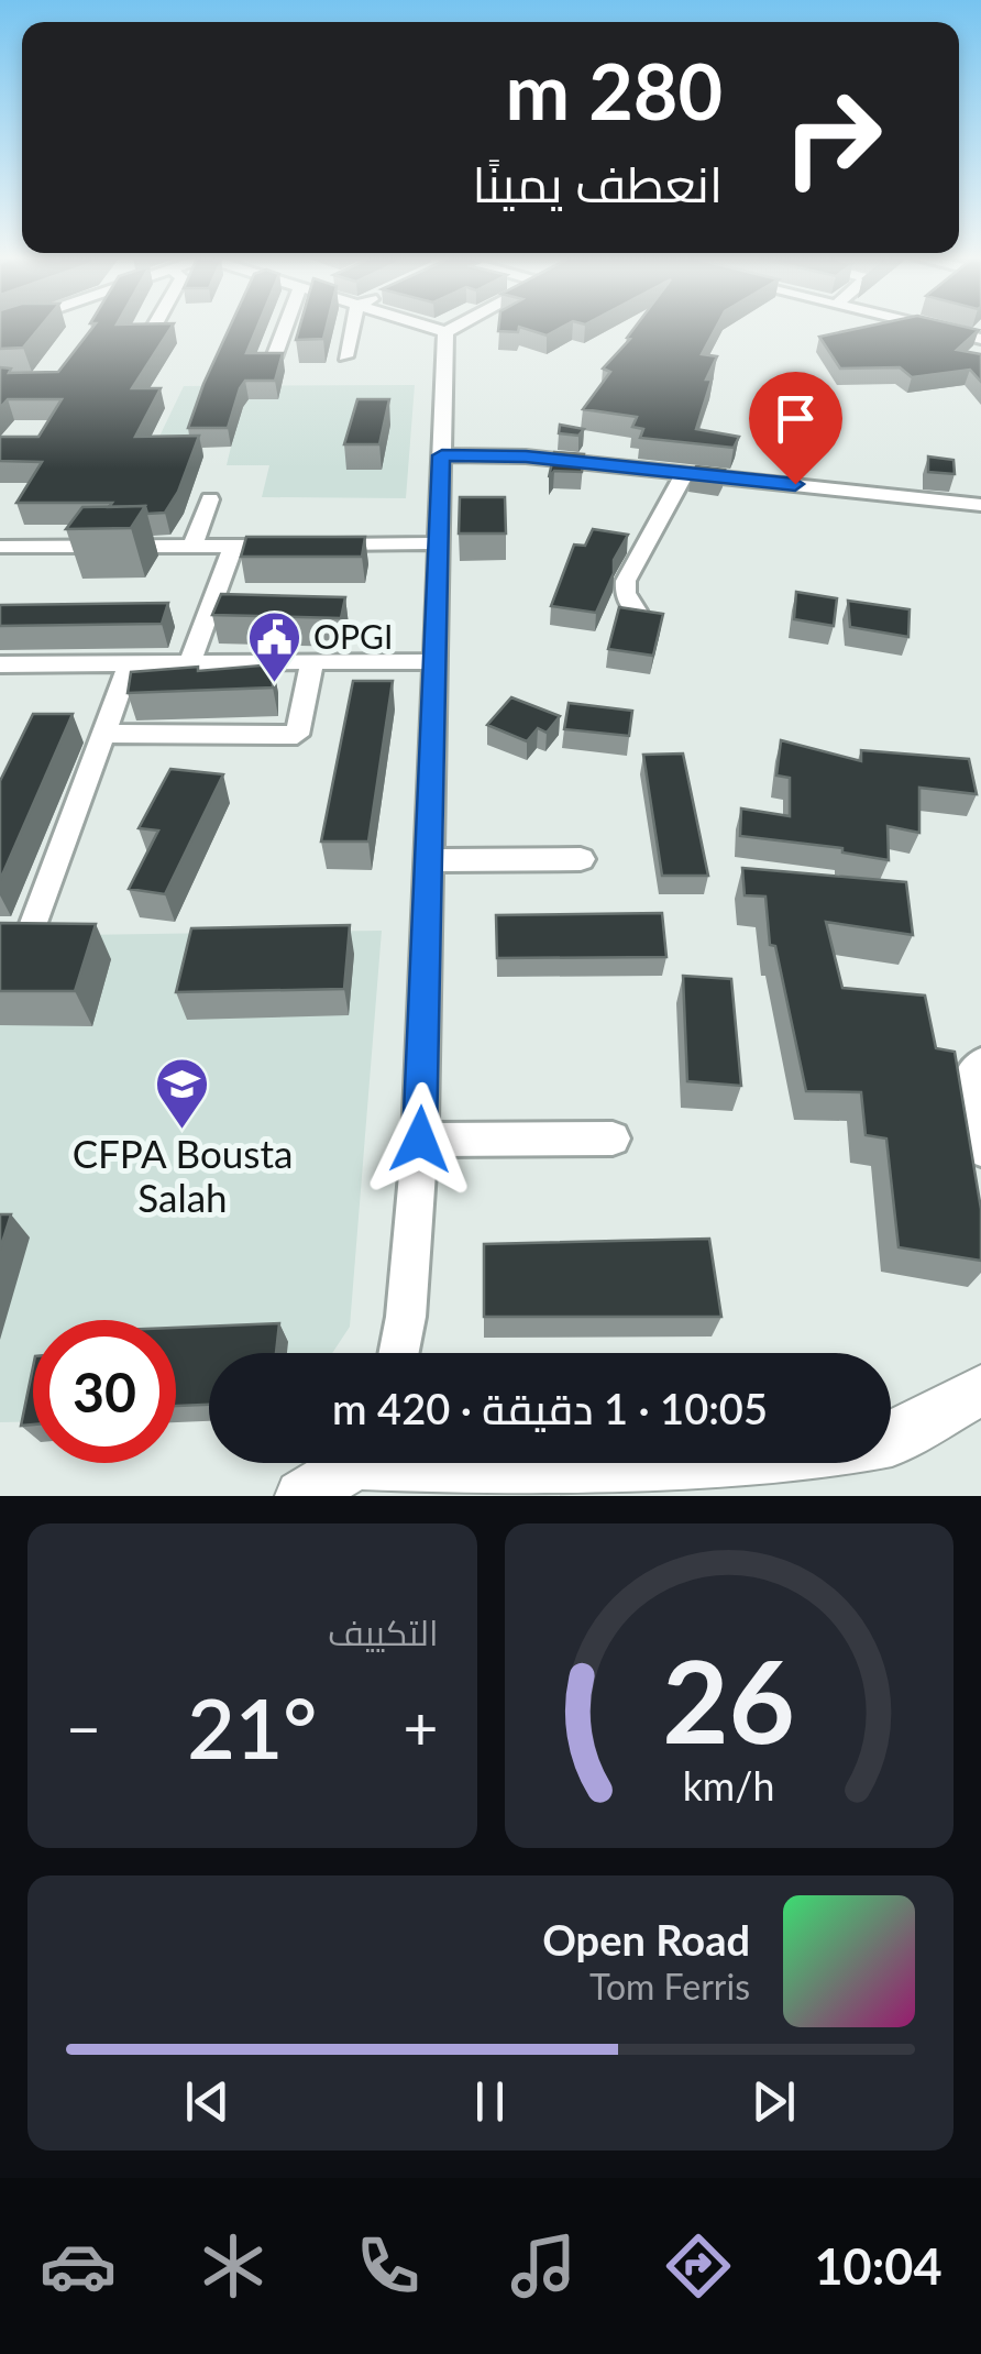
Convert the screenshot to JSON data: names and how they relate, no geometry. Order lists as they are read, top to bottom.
{
  "places": {
    "public building": ["OPGI"],
    "school or university": ["CFPA Bousta Salah"]
  },
  "page": {
    "turn": ["280 m", "انعطف يمينًا"],
    "limit": "30",
    "trip": "10:05 · 1 دقيقة · 420 m",
    "tile": "التكييف",
    "heat": ["−", "21°", "+"],
    "song": ["Open Road", "Tom Ferris"],
    "tabs": "10:04",
    "gauge": ["26", "km/h"]
  }
}
